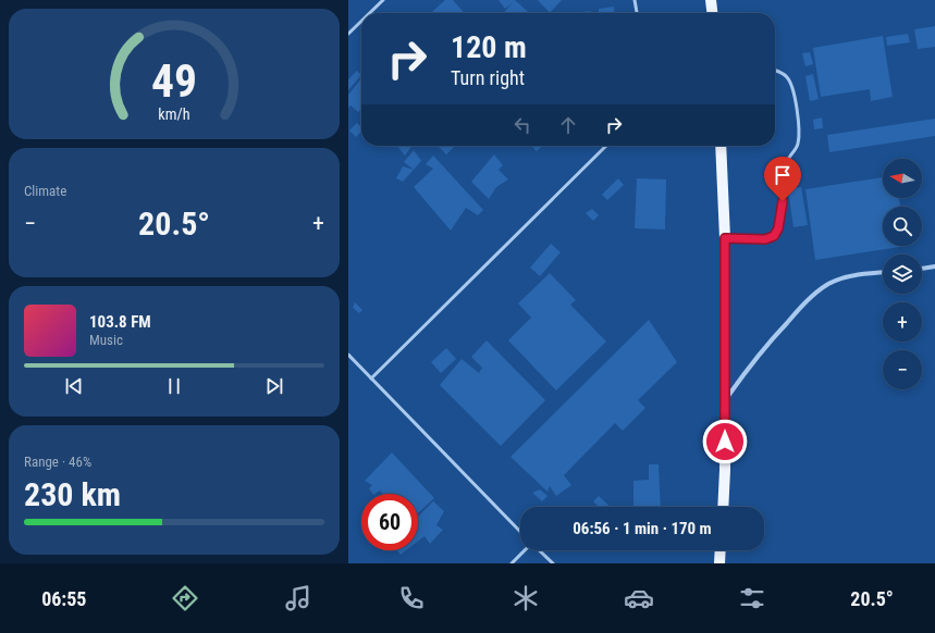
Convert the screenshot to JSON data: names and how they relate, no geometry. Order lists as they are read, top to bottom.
{
  "north": "left",
  "page": {
    "turn": ["120 m", "Turn right"],
    "tile": [
      "Climate",
      ["Range · 46%", "230 km"]
    ],
    "map_buttons": ["+", "−"],
    "heat": ["−", "20.5°", "+"],
    "song": ["103.8 FM", "Music"],
    "limit": "60",
    "trip": "06:56 · 1 min · 170 m",
    "tabs": ["06:55", "20.5°"],
    "gauge": ["49", "km/h"]
  }
}
